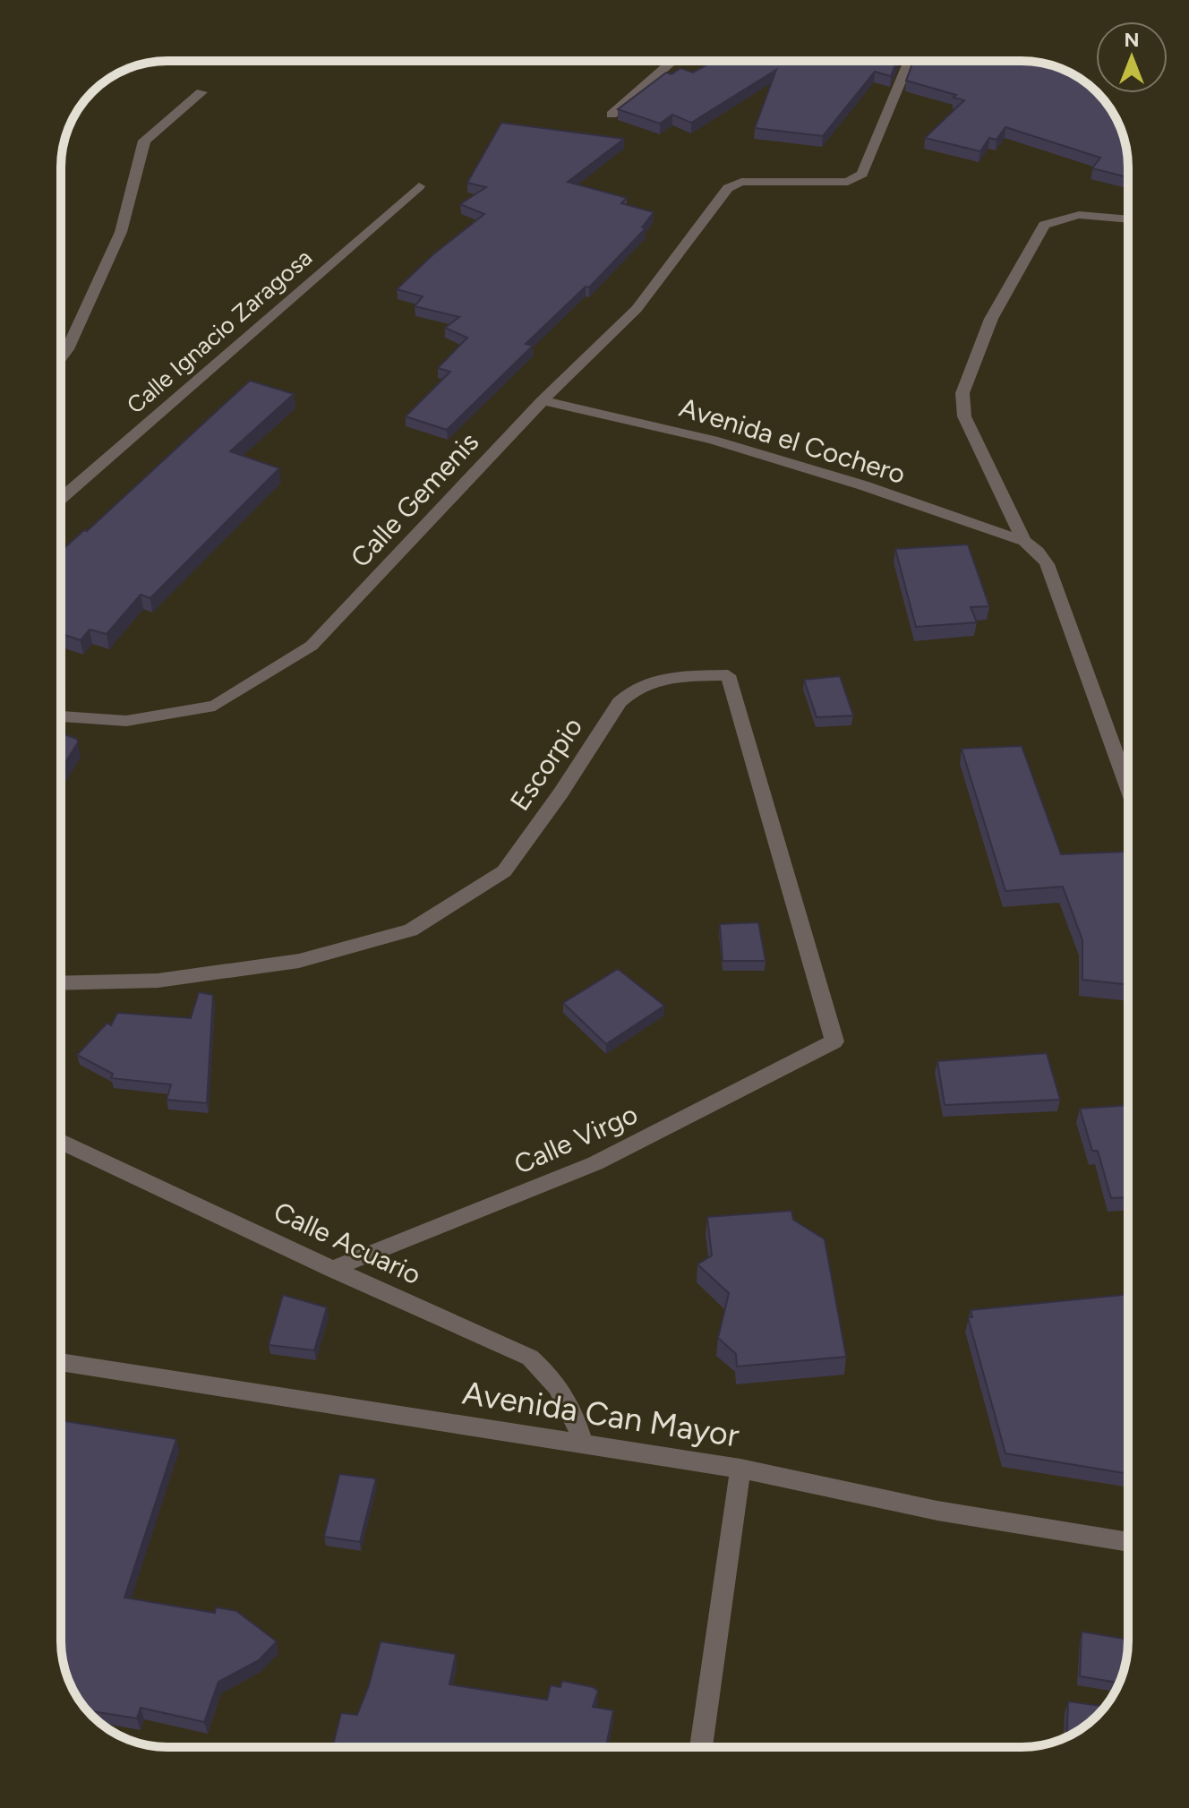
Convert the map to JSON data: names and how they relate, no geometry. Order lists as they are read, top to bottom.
{
  "streets": {
    "street": [
      "Calle Ignacio Zaragosa",
      "Avenida el Cochero",
      "Calle Gemenis",
      "Escorpio",
      "Calle Virgo",
      "Calle Acuario",
      "Avenida Can Mayor"
    ]
  },
  "crossings": [
    ["Avenida el Cochero", "Calle Gemenis"],
    ["Escorpio", "Calle Virgo"],
    ["Calle Virgo", "Calle Acuario"],
    ["Calle Acuario", "Avenida Can Mayor"]
  ],
  "north": "top"
}
